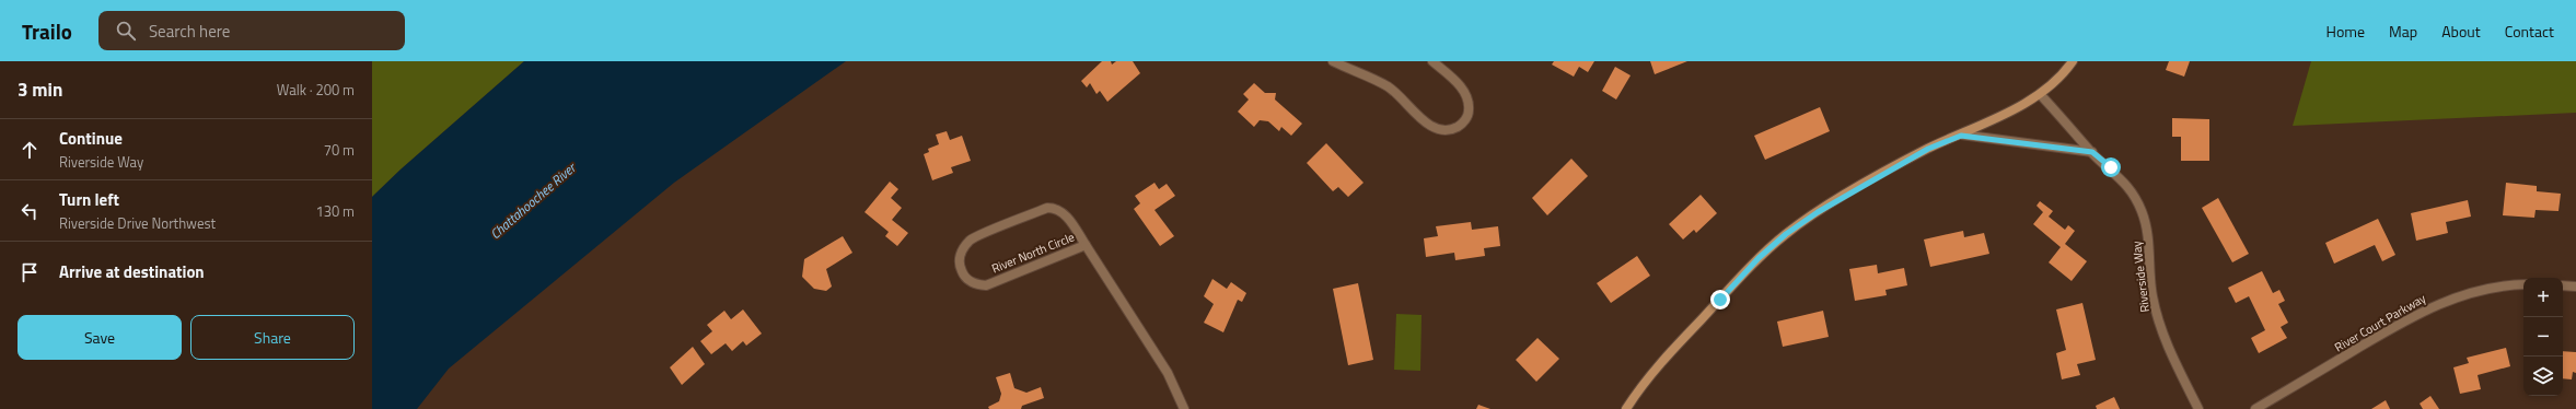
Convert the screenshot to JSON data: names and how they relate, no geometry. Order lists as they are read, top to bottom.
{
  "streets": {
    "street": ["River North Circle", "Riverside Way", "River Court Parkway"]
  },
  "water": ["Chattahoochee River"],
  "page": {
    "header": "Trailo",
    "search": "Search here",
    "nav": [
      "Home",
      "Map",
      "About",
      "Contact"
    ],
    "heading": ["3 min", "Walk · 200 m"],
    "list": [
      ["Continue", "Riverside Way", "70 m"],
      ["Turn left", "Riverside Drive Northwest", "130 m"],
      "Arrive at destination"
    ],
    "map_buttons": ["+", "−"],
    "buttons": ["Save", "Share"]
  }
}
